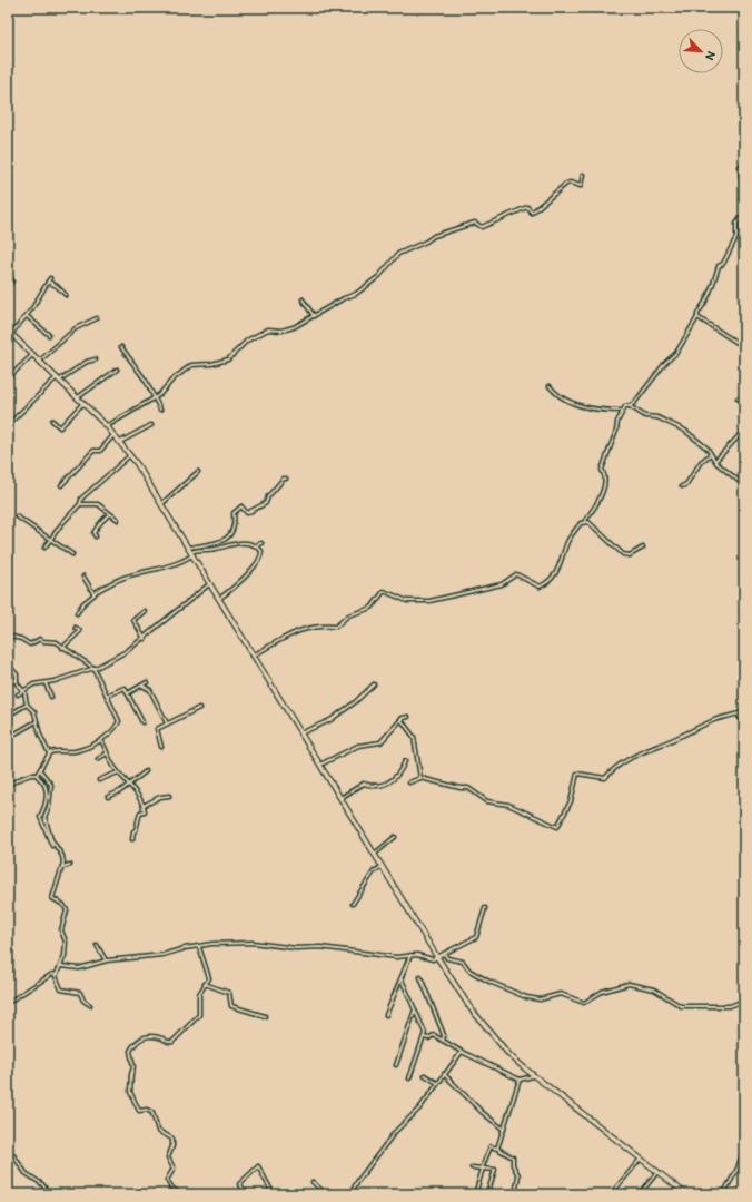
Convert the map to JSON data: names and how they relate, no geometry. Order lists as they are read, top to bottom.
{
  "north": "bottom right"
}
